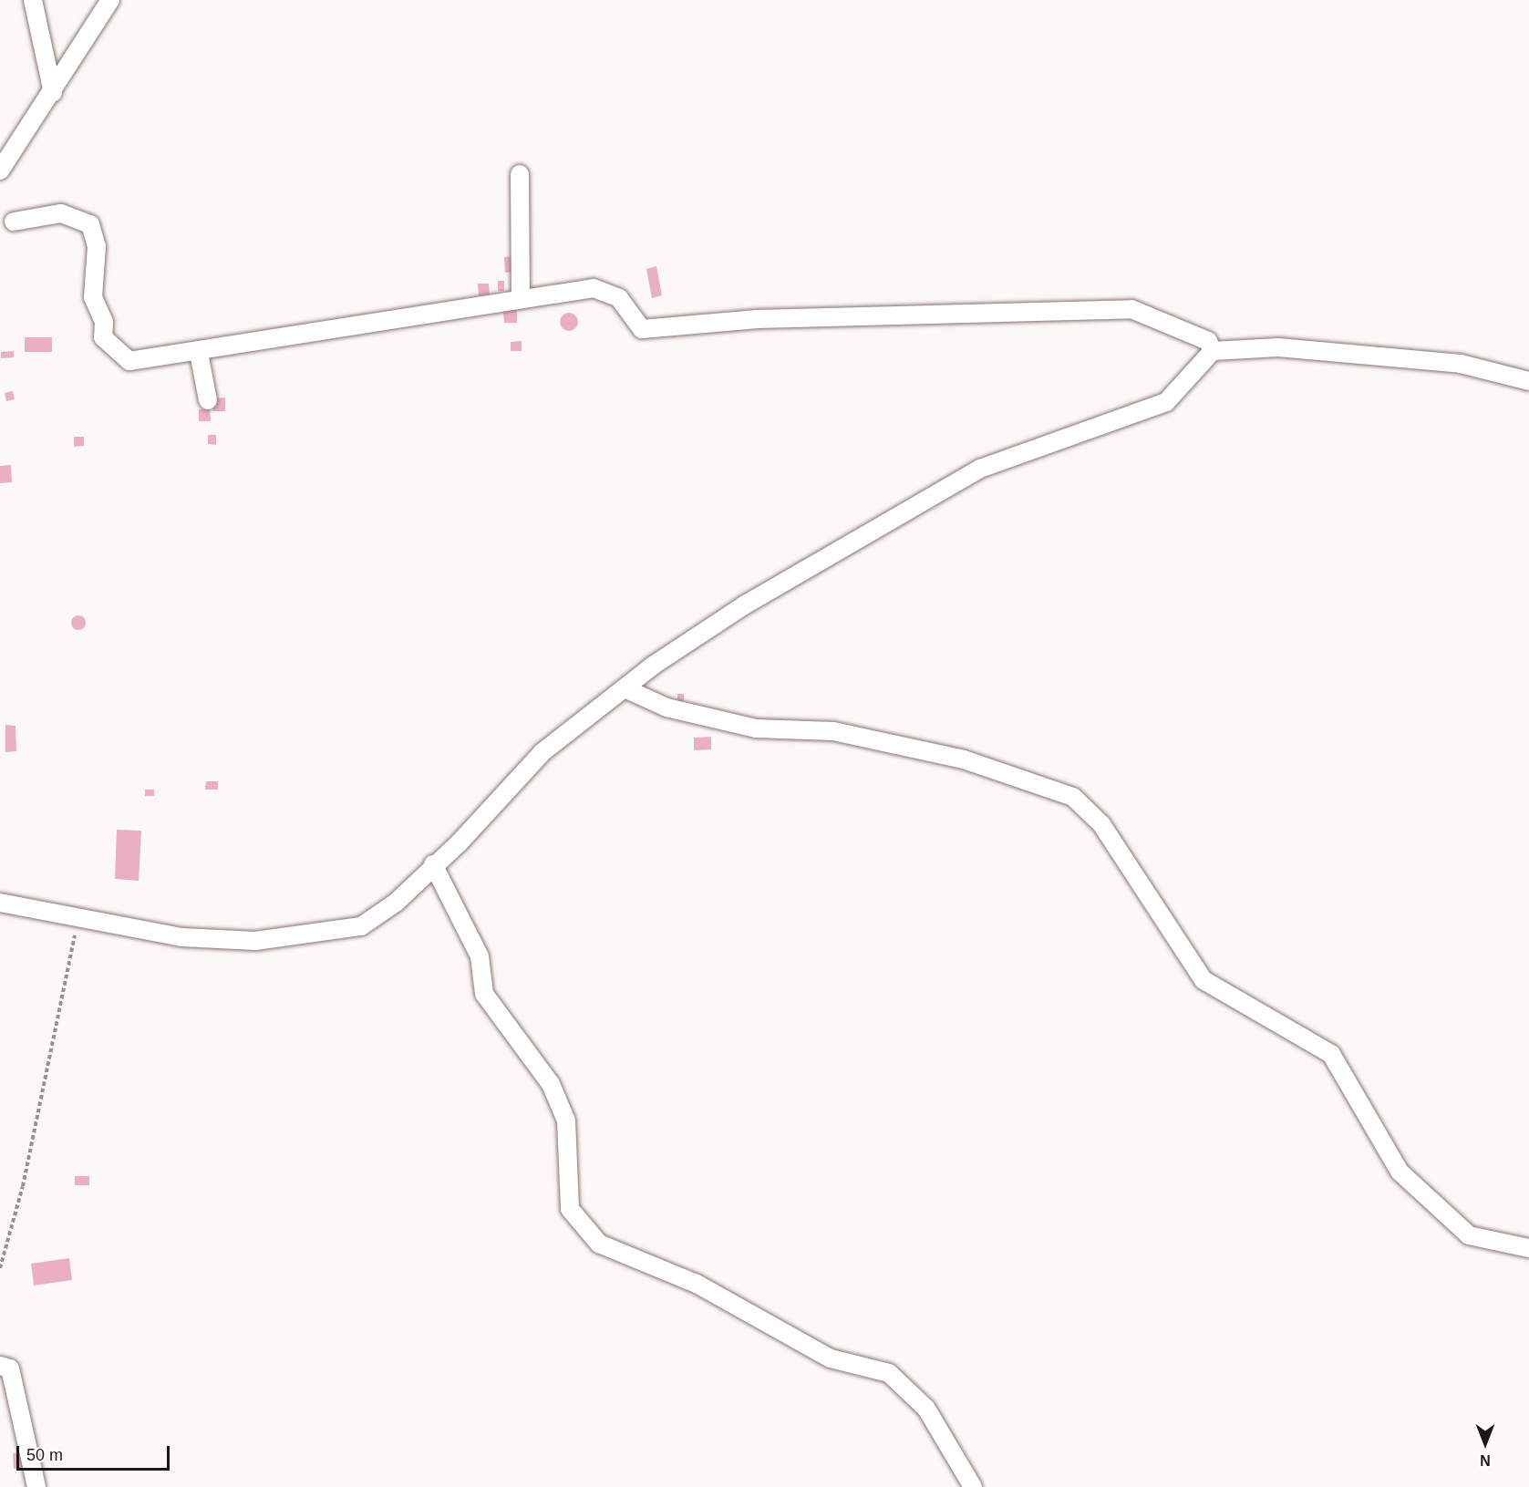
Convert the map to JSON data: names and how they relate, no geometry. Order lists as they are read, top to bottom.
{
  "scale_bar": "50 m",
  "north": "bottom"
}
